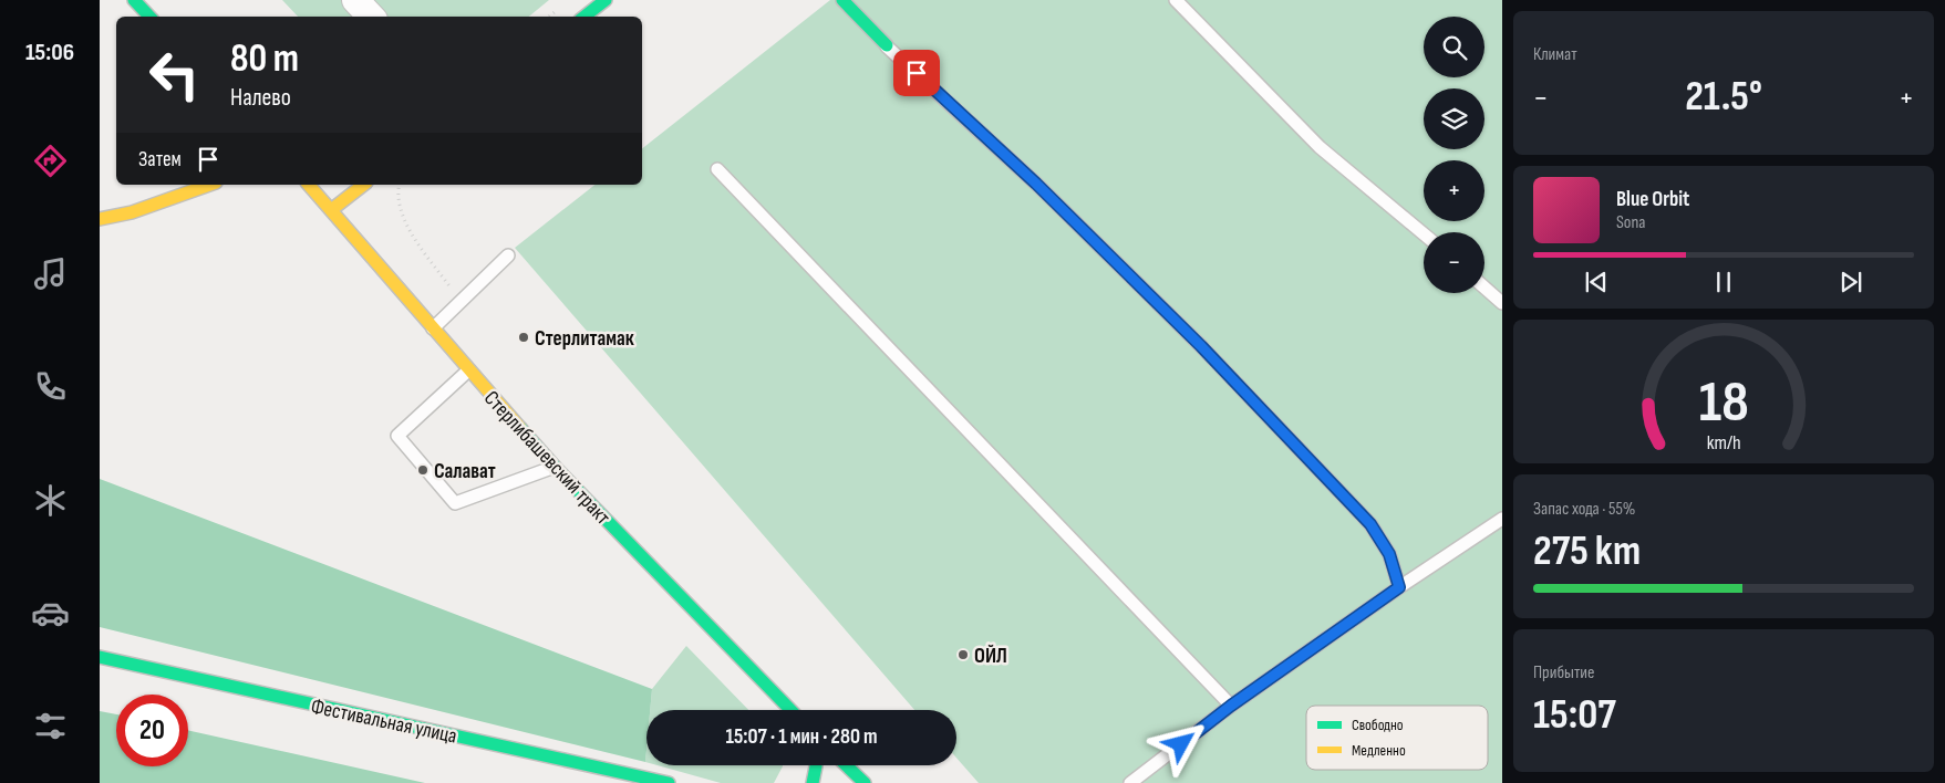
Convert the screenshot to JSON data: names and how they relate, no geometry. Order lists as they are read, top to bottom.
{
  "streets": {
    "main road": ["Стерлибашевский тракт", "Фестивальная улица"]
  },
  "places": ["Стерлитамак", "Салават", "ОЙЛ"],
  "legend": ["Свободно", "Медленно"],
  "page": {
    "tabs": "15:06",
    "tile": [
      "Климат",
      ["Запас хода · 55%", "275 km"],
      ["Прибытие", "15:07"]
    ],
    "map_buttons": ["+", "−"],
    "turn": ["80 m", "Налево"],
    "heat": ["−", "21.5°", "+"],
    "then": "Затем",
    "song": ["Blue Orbit", "Sona"],
    "limit": "20",
    "trip": "15:07 · 1 мин · 280 m",
    "gauge": ["18", "km/h"]
  }
}
